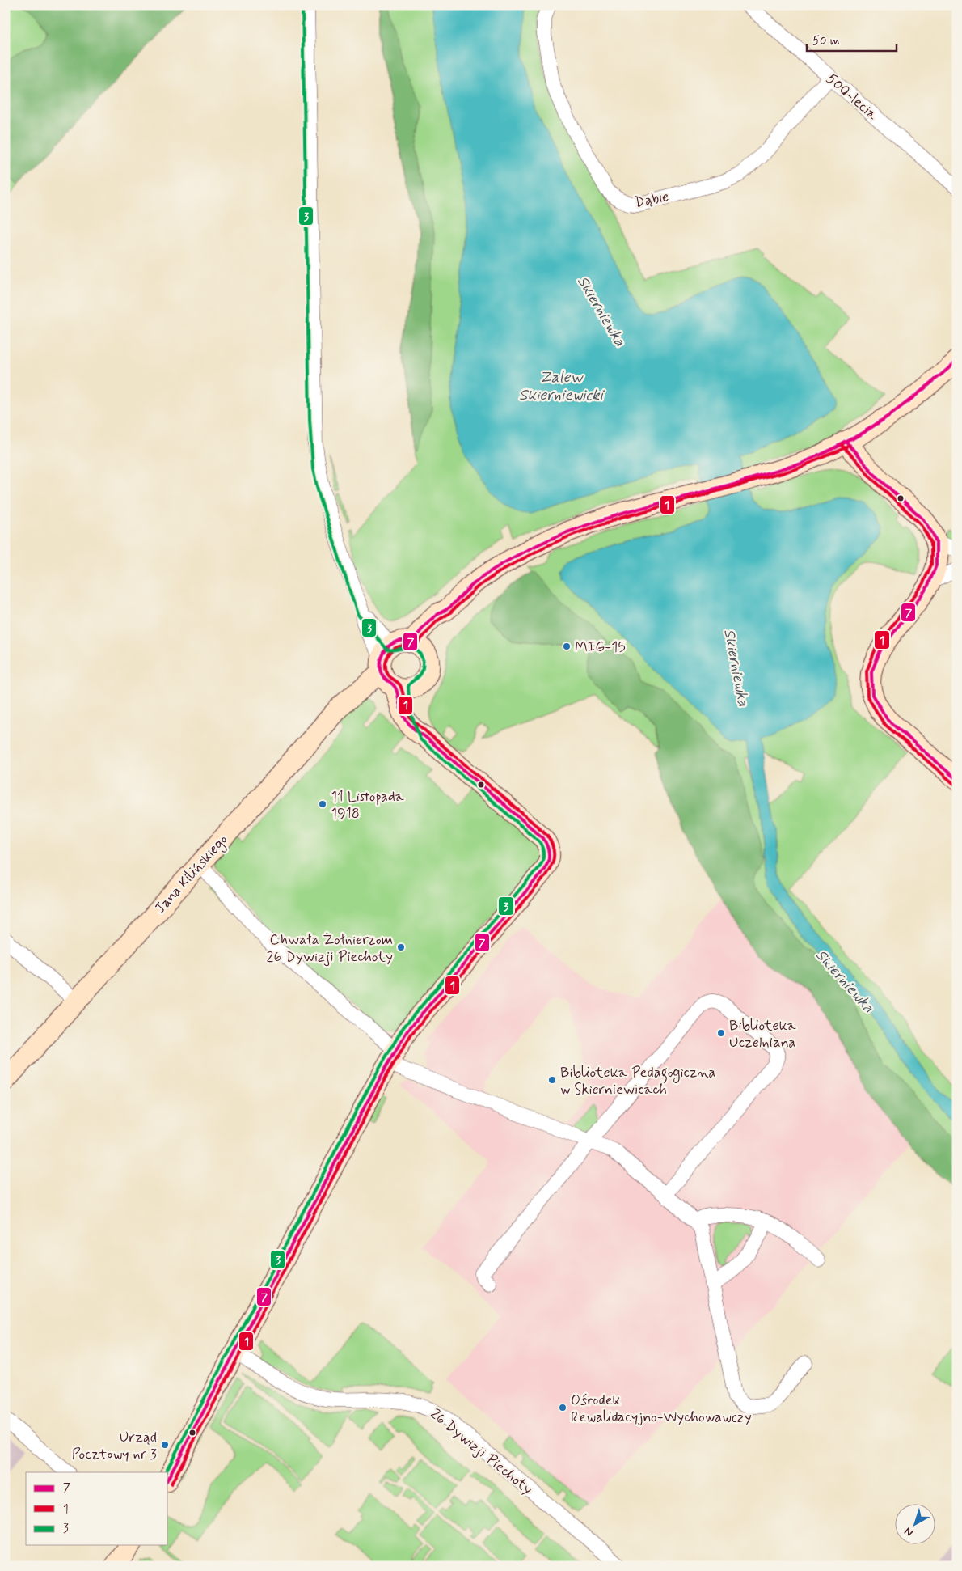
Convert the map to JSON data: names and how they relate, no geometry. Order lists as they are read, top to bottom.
{
  "streets": {
    "street": [
      "500-lecia",
      "Dąbie",
      "Jana Kilińskiego",
      "26 Dywizji Piechoty"
    ]
  },
  "crossings": [
    ["500-lecia", "Dąbie"]
  ],
  "water": ["Skierniewka", "Zalew Skierniewicki"],
  "places": [
    "MIG-15",
    "11 Listopada 1918",
    "Chwała Żołnierzom 26 Dywizji Piechoty",
    "Biblioteka Uczelniana",
    "Biblioteka Pedagogiczna w Skierniewicach",
    "Ośrodek Rewalidacyjno-Wychowawczy",
    "Urząd Pocztowy nr 3"
  ],
  "lines": ["transit line 3", "transit line 7", "transit line 1"],
  "legend": ["7", "1", "3"],
  "scale_bar": "50 m",
  "north": "bottom left"
}
